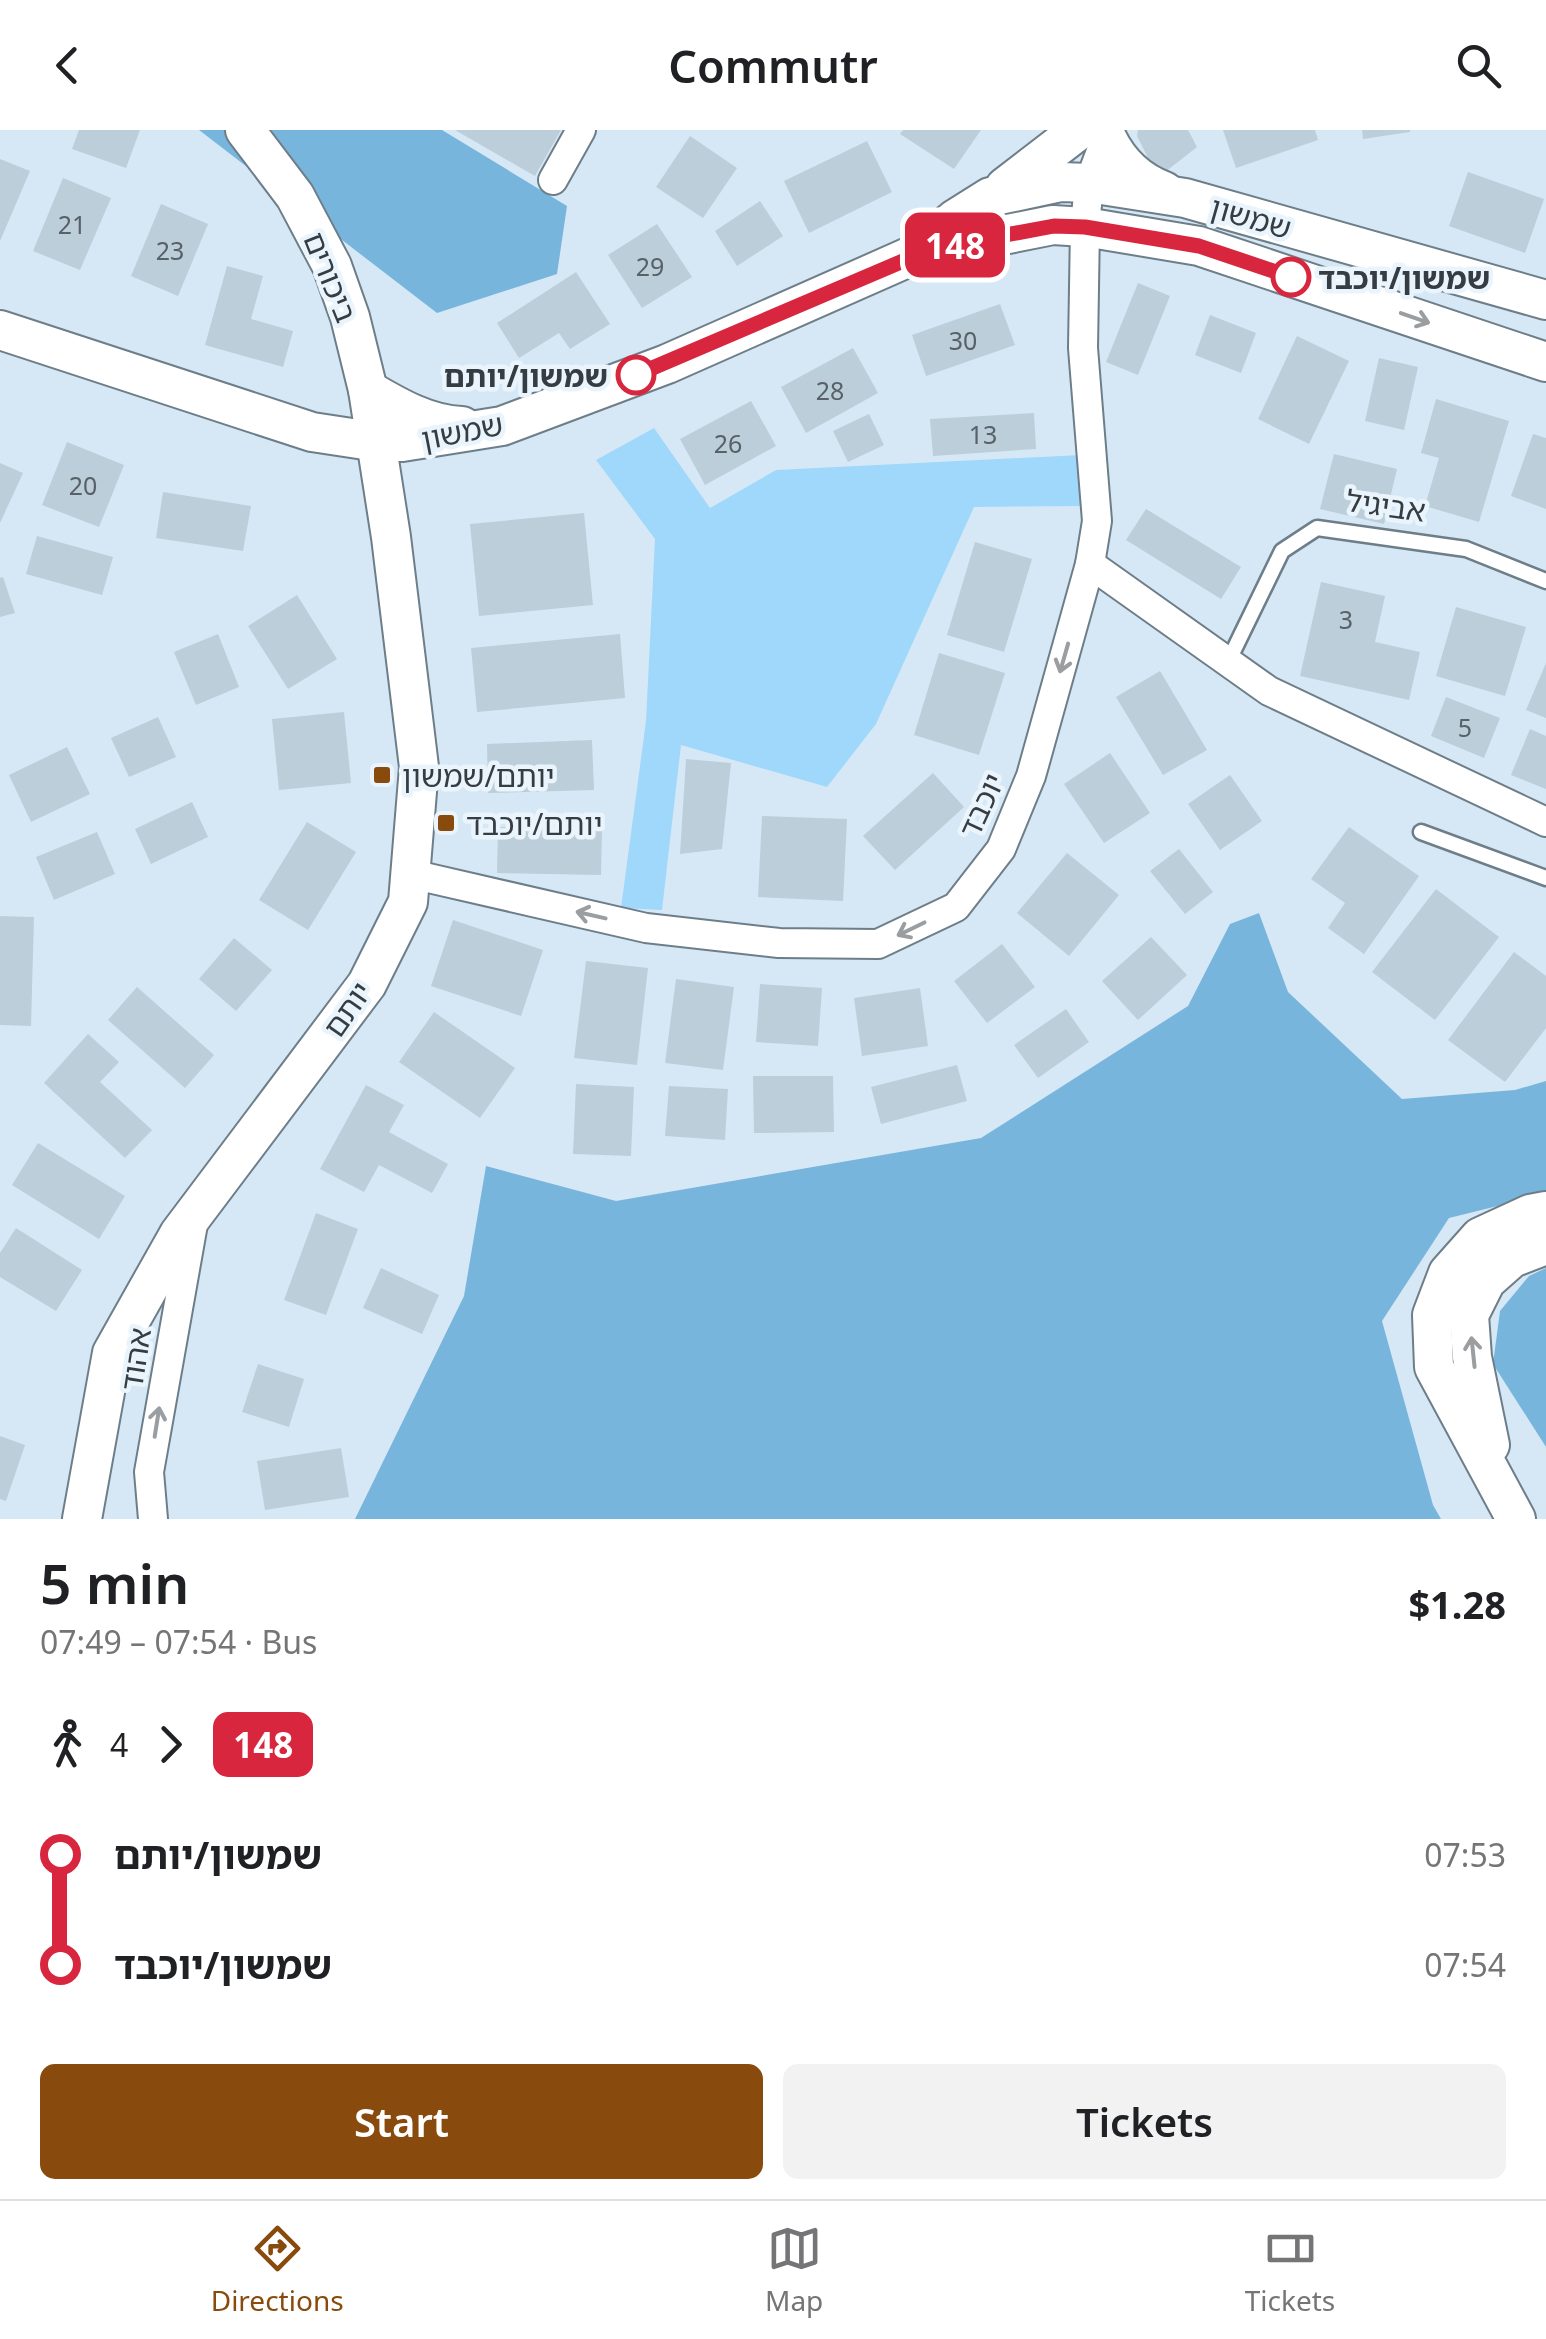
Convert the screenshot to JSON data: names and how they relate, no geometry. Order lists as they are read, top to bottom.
{
  "streets": {
    "street": [
      "שמשון",
      "ביכורים",
      "יוכבד",
      "יותם",
      "אהוד"
    ],
    "lane": ["אביגיל"]
  },
  "crossings": [
    ["שמשון", "ביכורים"],
    ["שמשון", "יוכבד"],
    ["שמשון", "יותם"],
    ["ביכורים", "יותם"],
    ["יוכבד", "יותם"],
    ["יותם", "אהוד"]
  ],
  "one_way": ["יוכבד", "אהוד"],
  "places": {
    "other": ["שמשון/יוכבד", "שמשון/יותם"],
    "transit": ["יותם/שמשון", "יותם/יוכבד"]
  },
  "lines": ["bus line 148"],
  "house_numbers": [
    "21",
    "23",
    "29",
    "30",
    "28",
    "13",
    "26",
    "20",
    "3",
    "5"
  ],
  "page": {
    "header": "Commutr",
    "on_map": "148",
    "heading": ["5 min", "07:49 – 07:54 · Bus", "$1.28"],
    "legs": ["4", "148"],
    "list": [
      {
        "name": "שמשון/יותם",
        "value": "07:53"
      },
      {
        "name": "שמשון/יוכבד",
        "value": "07:54"
      }
    ],
    "buttons": ["Start", "Tickets"],
    "tabs": ["Directions", "Map", "Tickets"]
  }
}
